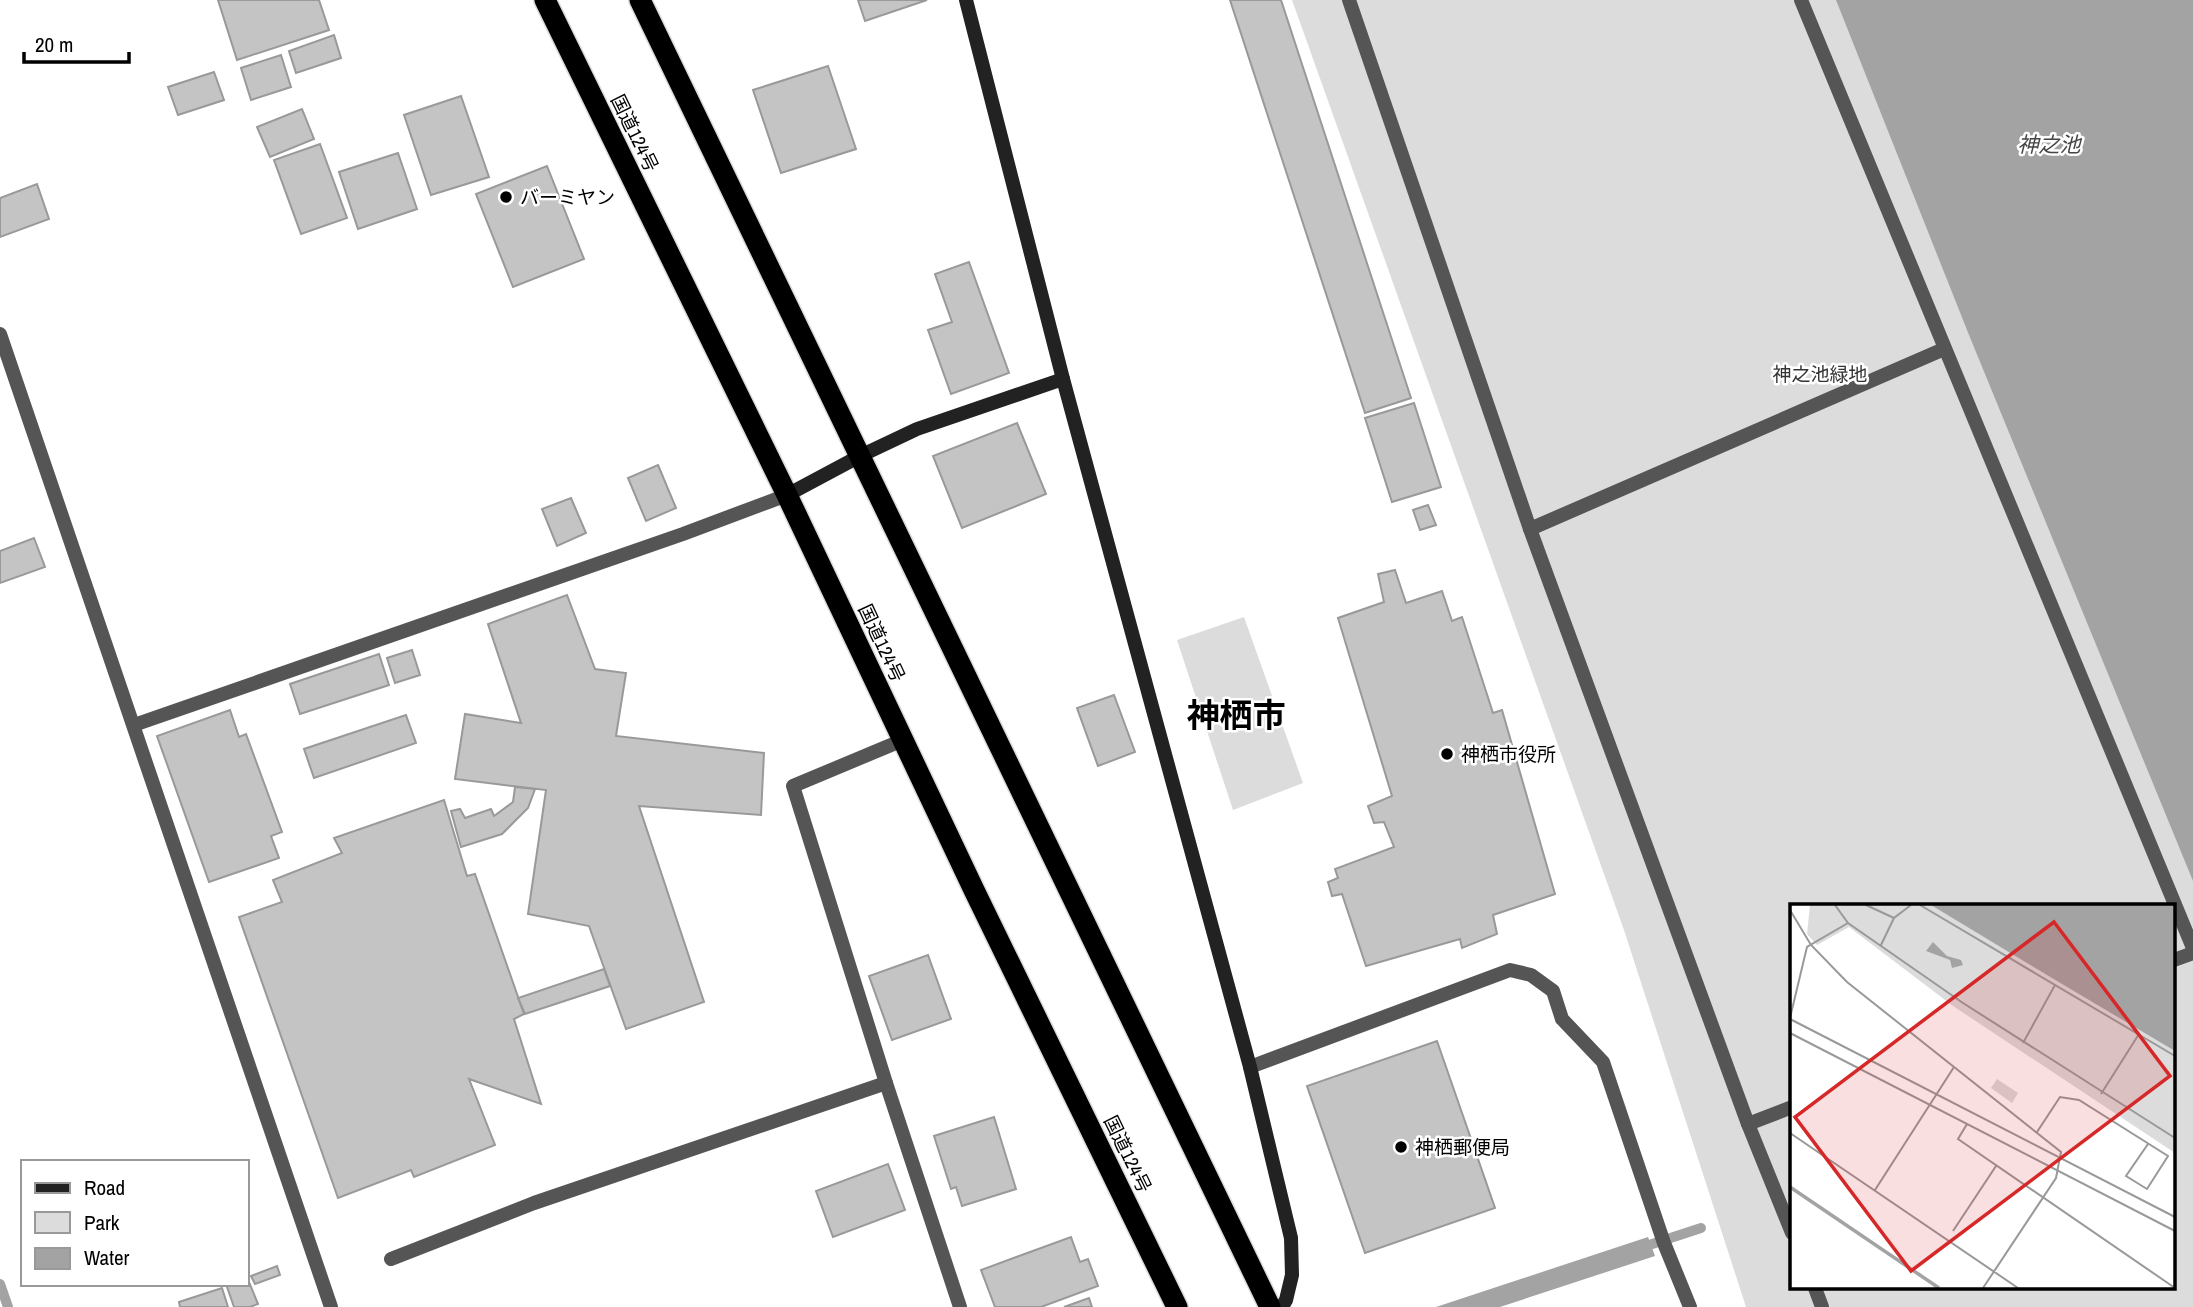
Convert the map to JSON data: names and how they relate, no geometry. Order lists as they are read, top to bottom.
{
  "streets": {
    "highway": ["国道124号"]
  },
  "districts": ["神栖市"],
  "water": ["神之池"],
  "parks": ["神之池緑地"],
  "places": ["バーミヤン", "神栖市役所", "神栖郵便局"],
  "legend": ["Road", "Park", "Water"],
  "scale_bar": "20 m"
}
